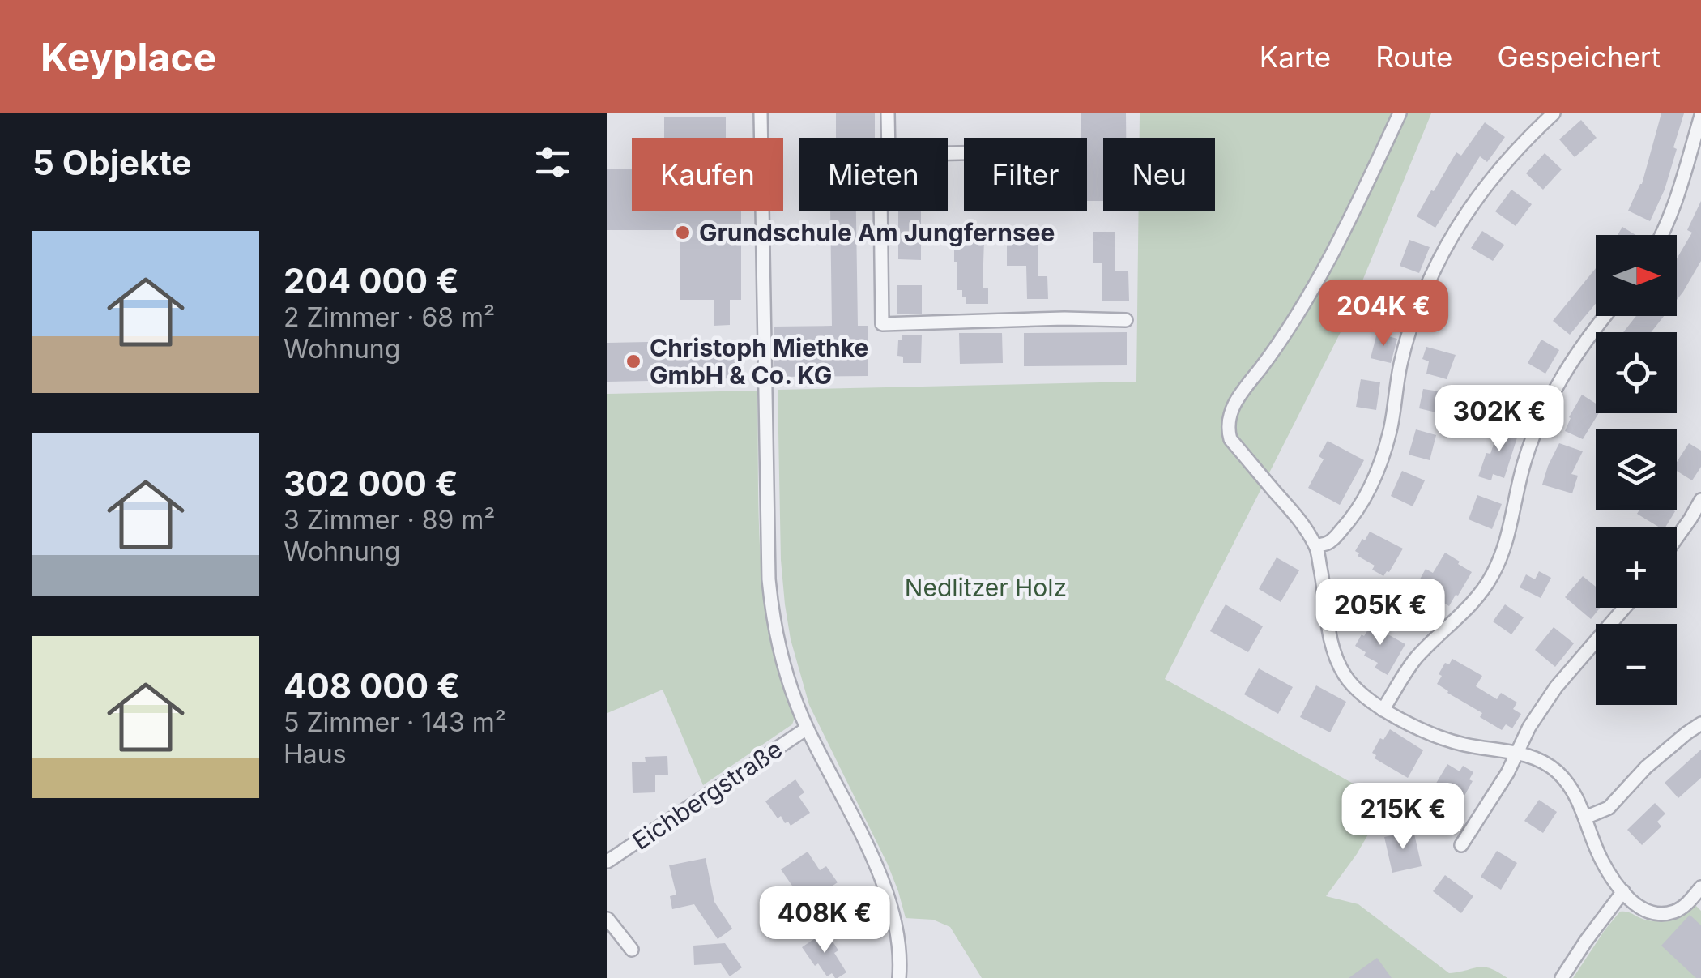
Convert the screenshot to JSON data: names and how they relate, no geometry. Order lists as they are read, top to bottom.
{
  "streets": {
    "street": ["Eichbergstraße"]
  },
  "parks": ["Nedlitzer Holz"],
  "places": ["Grundschule Am Jungfernsee", "Christoph Miethke GmbH & Co. KG"],
  "north": "right",
  "page": {
    "header": "Keyplace",
    "nav": ["Karte", "Route", "Gespeichert"],
    "heading": "5 Objekte",
    "chip": [
      "Kaufen",
      "Mieten",
      "Filter",
      "Neu"
    ],
    "list": [
      {
        "name": "204 000 €",
        "note": "2 Zimmer · 68 m² · Wohnung"
      },
      {
        "name": "302 000 €",
        "note": "3 Zimmer · 89 m² · Wohnung"
      },
      {
        "name": "408 000 €",
        "note": "5 Zimmer · 143 m² · Haus"
      }
    ],
    "map_buttons": ["+", "−"],
    "price": [
      "204K €",
      "302K €",
      "205K €",
      "215K €",
      "408K €"
    ]
  }
}
